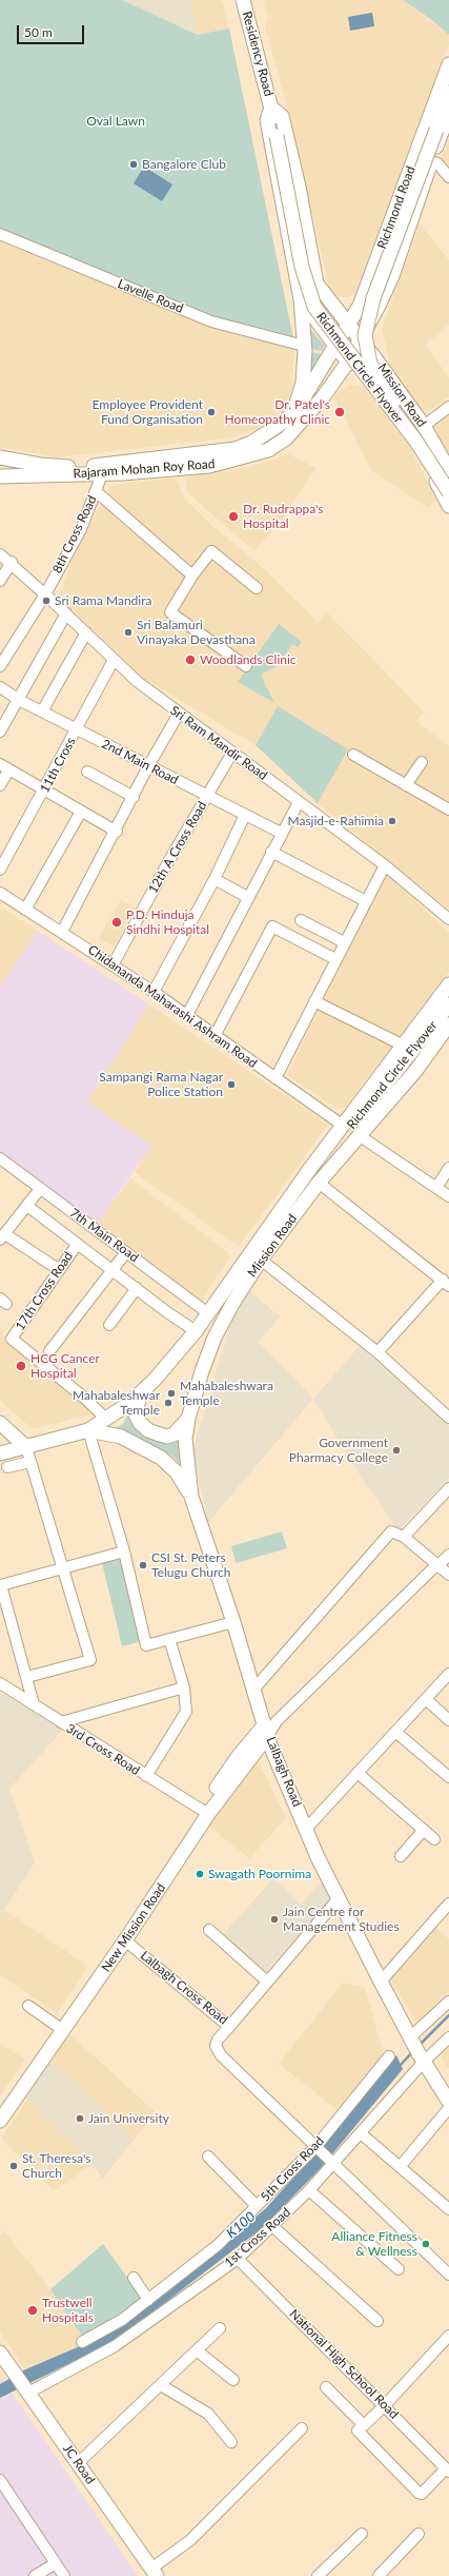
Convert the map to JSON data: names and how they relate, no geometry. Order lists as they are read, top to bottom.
{
  "streets": {
    "main road": [
      "Residency Road",
      "Richmond Road",
      "Richmond Circle Flyover",
      "Mission Road",
      "Rajaram Mohan Roy Road",
      "Lalbagh Road",
      "New Mission Road",
      "JC Road"
    ],
    "street": [
      "Lavelle Road",
      "8th Cross Road",
      "Sri Ram Mandir Road",
      "2nd Main Road",
      "11th Cross",
      "12th A Cross Road",
      "Chidananda Maharashi Ashram Road",
      "7th Main Road",
      "17th Cross Road",
      "3rd Cross Road",
      "Lalbagh Cross Road",
      "5th Cross Road",
      "1st Cross Road",
      "National High School Road"
    ]
  },
  "crossings": [
    ["Residency Road", "Richmond Circle Flyover"],
    ["Residency Road", "Mission Road"],
    ["Richmond Road", "Mission Road"],
    ["Richmond Road", "Rajaram Mohan Roy Road"],
    ["Richmond Circle Flyover", "Mission Road"],
    ["Richmond Circle Flyover", "Chidananda Maharashi Ashram Road"],
    ["Mission Road", "Rajaram Mohan Roy Road"],
    ["Mission Road", "Chidananda Maharashi Ashram Road"],
    ["Mission Road", "7th Main Road"],
    ["Mission Road", "17th Cross Road"],
    ["Mission Road", "Lalbagh Road"],
    ["Rajaram Mohan Roy Road", "8th Cross Road"],
    ["8th Cross Road", "Sri Ram Mandir Road"],
    ["Sri Ram Mandir Road", "11th Cross"],
    ["Sri Ram Mandir Road", "12th A Cross Road"],
    ["2nd Main Road", "11th Cross"],
    ["2nd Main Road", "12th A Cross Road"],
    ["12th A Cross Road", "Chidananda Maharashi Ashram Road"],
    ["3rd Cross Road", "New Mission Road"],
    ["Lalbagh Road", "New Mission Road"],
    ["Lalbagh Road", "Lalbagh Cross Road"],
    ["Lalbagh Road", "1st Cross Road"],
    ["New Mission Road", "Lalbagh Cross Road"],
    ["1st Cross Road", "National High School Road"],
    ["1st Cross Road", "JC Road"]
  ],
  "water": ["K100"],
  "parks": ["Oval Lawn"],
  "places": [
    "Bangalore Club",
    "Employee Provident Fund Organisation",
    "Dr. Patel's Homeopathy Clinic",
    "Dr. Rudrappa's Hospital",
    "Sri Rama Mandira",
    "Sri Balamuri Vinayaka Devasthana",
    "Woodlands Clinic",
    "Masjid-e-Rahimia",
    "P.D. Hinduja Sindhi Hospital",
    "Sampangi Rama Nagar Police Station",
    "HCG Cancer Hospital",
    "Mahabaleshwara Temple",
    "Mahabaleshwar Temple",
    "Government Pharmacy College",
    "CSI St. Peters Telugu Church",
    "Swagath Poornima",
    "Jain Centre for Management Studies",
    "Jain University",
    "St. Theresa's Church",
    "Alliance Fitness & Wellness",
    "Trustwell Hospitals"
  ],
  "scale_bar": "50 m"
}
